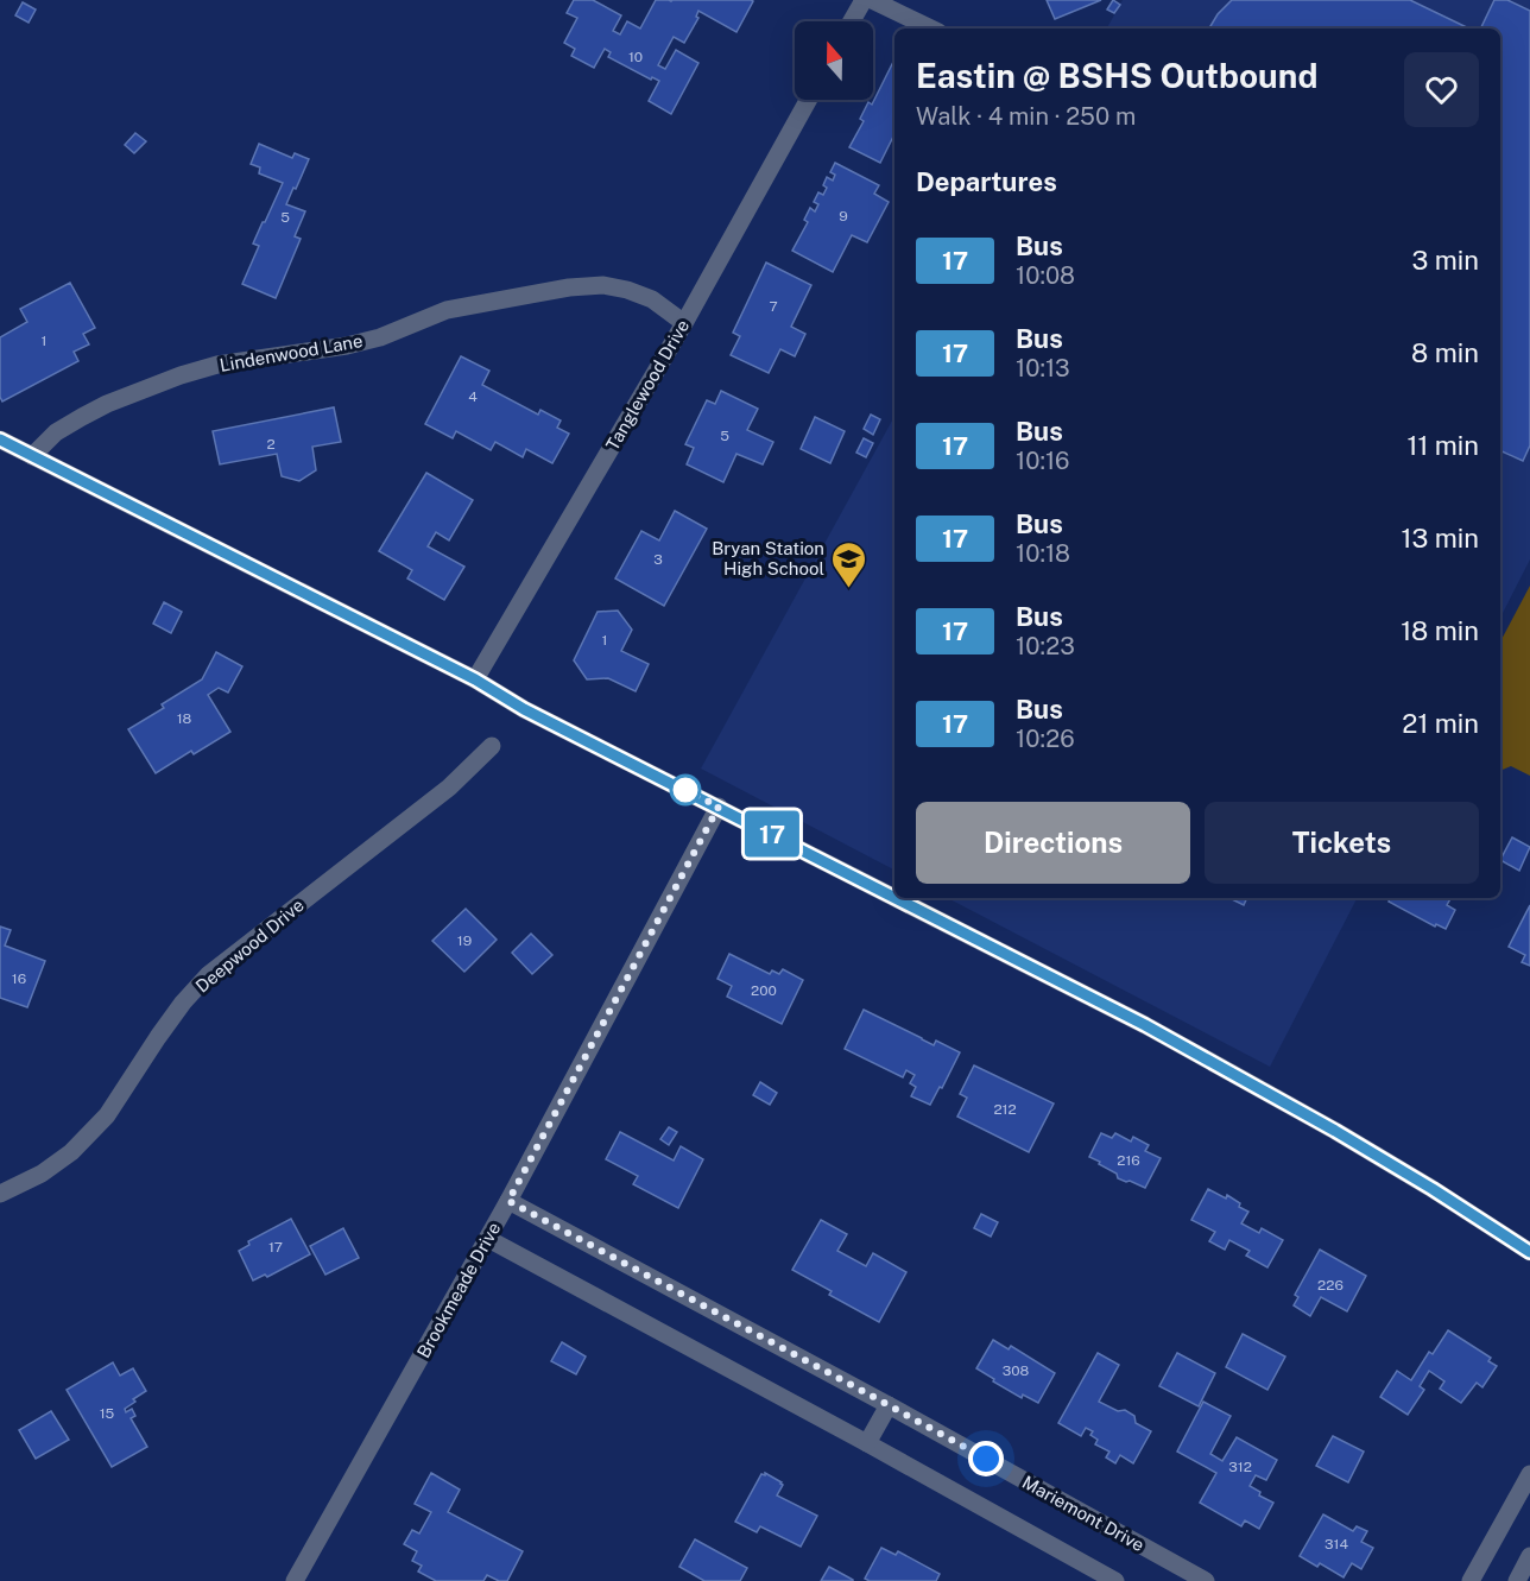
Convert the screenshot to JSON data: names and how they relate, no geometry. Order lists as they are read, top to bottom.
{
  "streets": {
    "street": [
      "Lindenwood Lane",
      "Tanglewood Drive",
      "Deepwood Drive",
      "Brookmeade Drive",
      "Mariemont Drive"
    ]
  },
  "crossings": [
    ["Lindenwood Lane", "Tanglewood Drive"],
    ["Brookmeade Drive", "Mariemont Drive"]
  ],
  "places": {
    "school or university": ["Bryan Station High School"]
  },
  "lines": ["bus line 17"],
  "house_numbers": [
    "10",
    "9",
    "5",
    "7",
    "1",
    "4",
    "5",
    "2",
    "3",
    "1",
    "18",
    "19",
    "16",
    "200",
    "212",
    "216",
    "17",
    "226",
    "308",
    "15",
    "312",
    "314"
  ],
  "north": "top",
  "page": {
    "on_map": "17",
    "heading": [
      ["Eastin @ BSHS Outbound", "Walk · 4 min · 250 m"],
      "Departures"
    ],
    "list": [
      {
        "mark": "17",
        "name": "Bus",
        "note": "10:08",
        "value": "3 min"
      },
      {
        "mark": "17",
        "name": "Bus",
        "note": "10:13",
        "value": "8 min"
      },
      {
        "mark": "17",
        "name": "Bus",
        "note": "10:16",
        "value": "11 min"
      },
      {
        "mark": "17",
        "name": "Bus",
        "note": "10:18",
        "value": "13 min"
      },
      {
        "mark": "17",
        "name": "Bus",
        "note": "10:23",
        "value": "18 min"
      },
      {
        "mark": "17",
        "name": "Bus",
        "note": "10:26",
        "value": "21 min"
      }
    ],
    "buttons": ["Directions", "Tickets"]
  }
}
